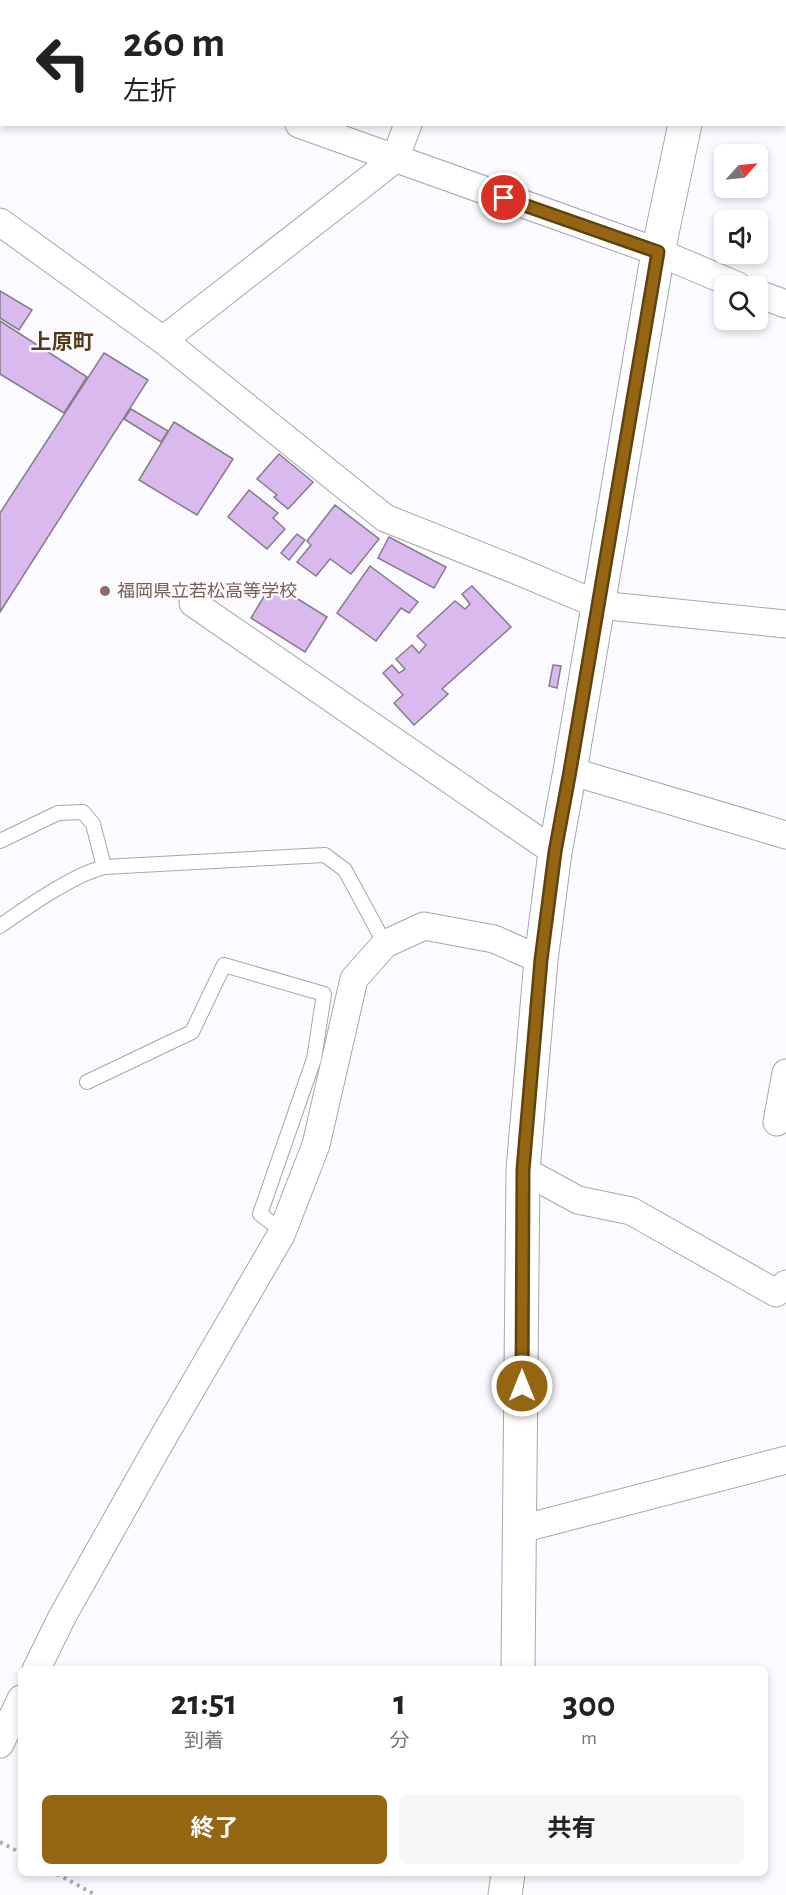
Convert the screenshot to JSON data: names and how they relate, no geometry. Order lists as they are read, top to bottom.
{
  "districts": ["上原町"],
  "places": ["福岡県立若松高等学校"],
  "north": "top right",
  "page": {
    "turn": ["260 m", "左折"],
    "eta": [
      "21:51",
      "到着",
      "1",
      "分",
      "300",
      "m"
    ],
    "buttons": ["終了", "共有"]
  }
}
